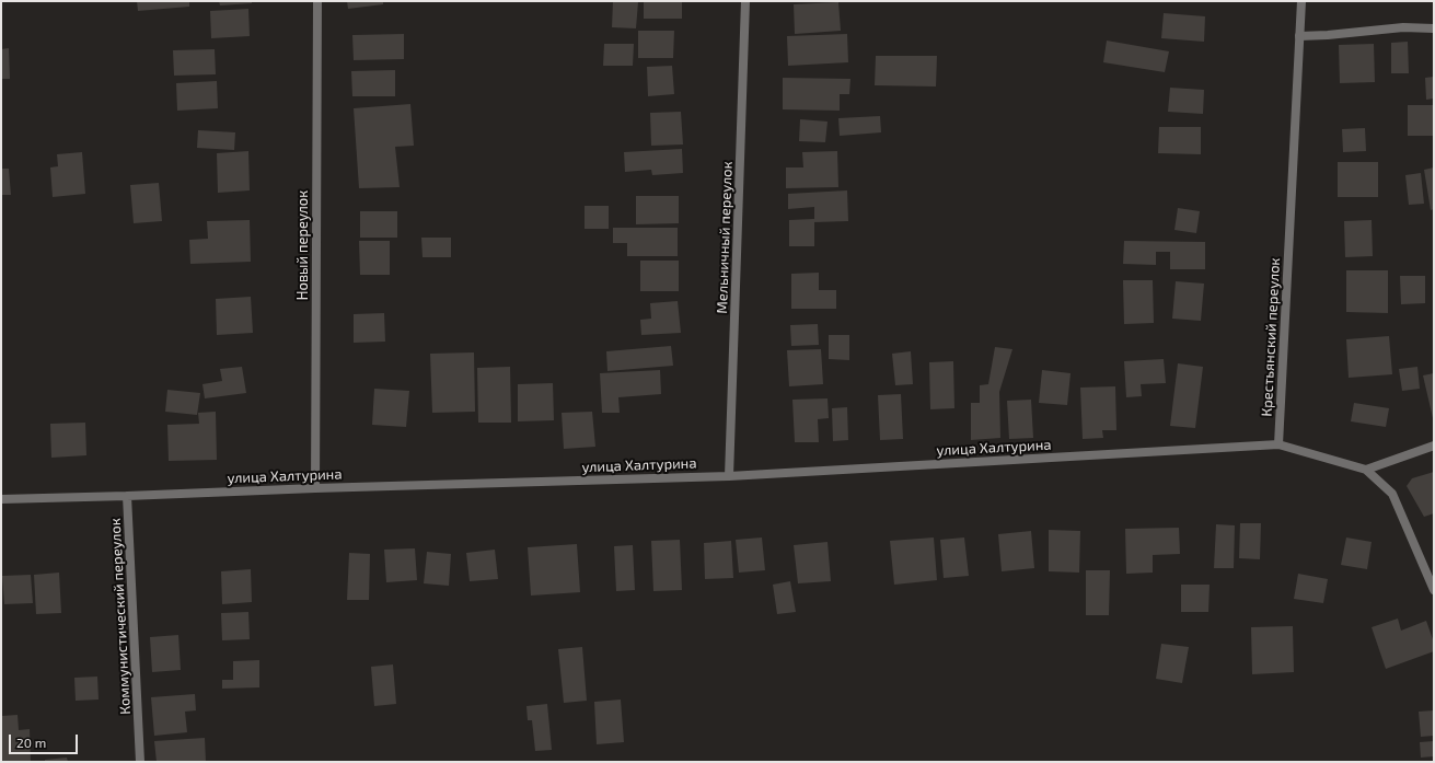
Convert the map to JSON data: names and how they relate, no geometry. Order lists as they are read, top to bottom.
{
  "streets": {
    "street": [
      "Мельничный переулок",
      "Новый переулок",
      "Крестьянский переулок",
      "улица Халтурина",
      "Коммунистический переулок"
    ]
  },
  "crossings": [
    ["Мельничный переулок", "улица Халтурина"],
    ["Новый переулок", "улица Халтурина"],
    ["Крестьянский переулок", "улица Халтурина"],
    ["улица Халтурина", "Коммунистический переулок"]
  ],
  "scale_bar": "20 m"
}
